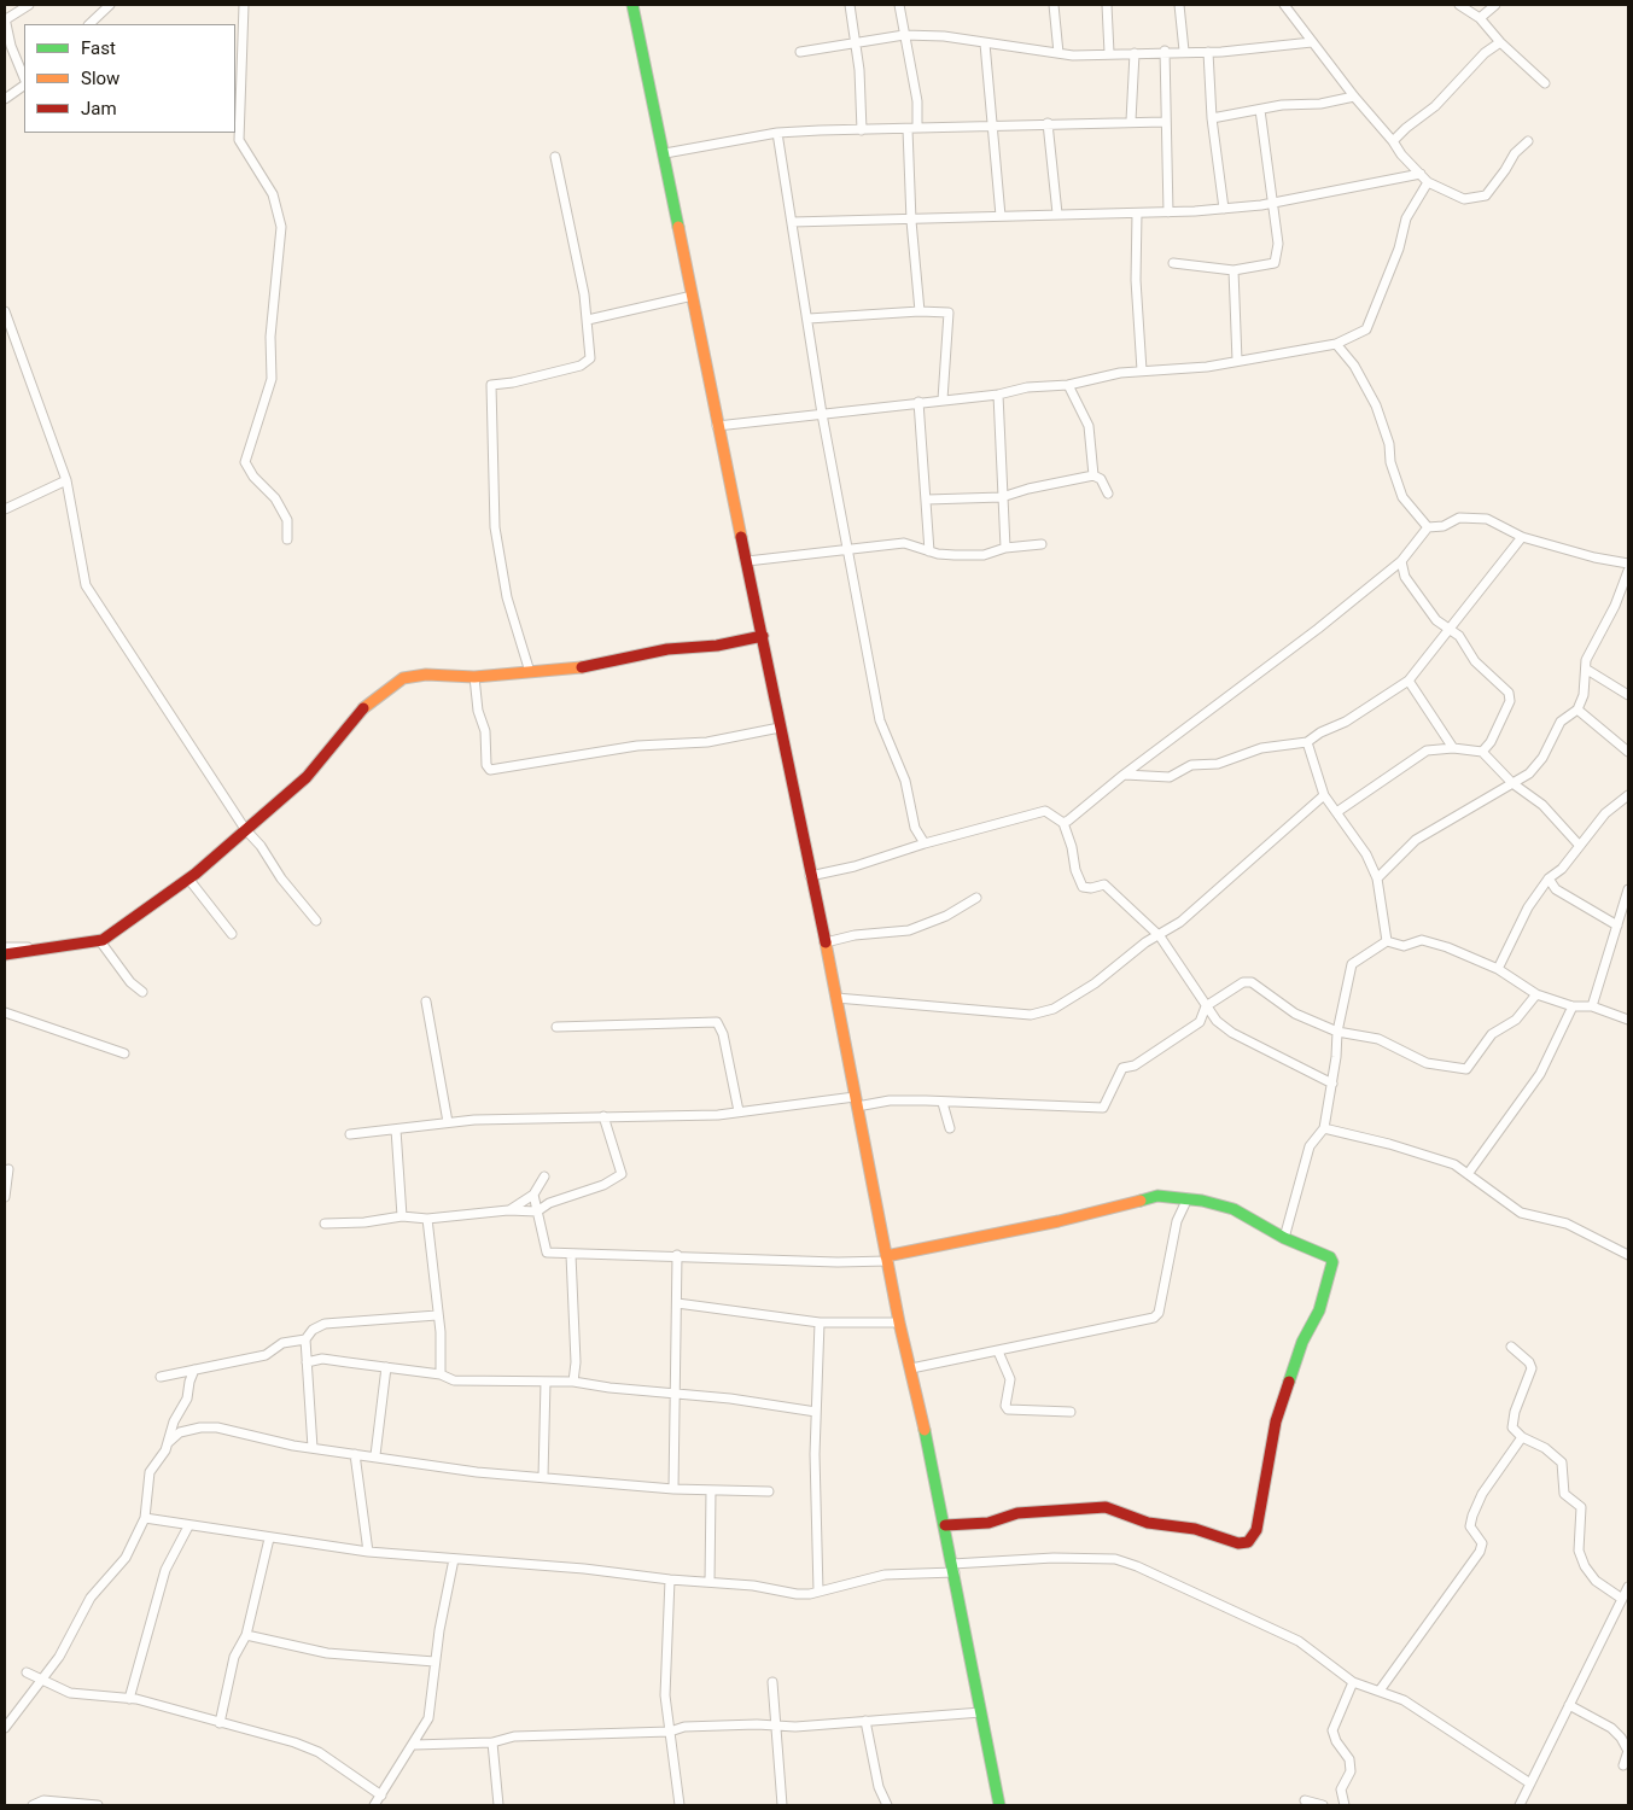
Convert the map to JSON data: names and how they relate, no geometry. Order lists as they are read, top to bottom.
{
  "legend": ["Fast", "Slow", "Jam"]
}
